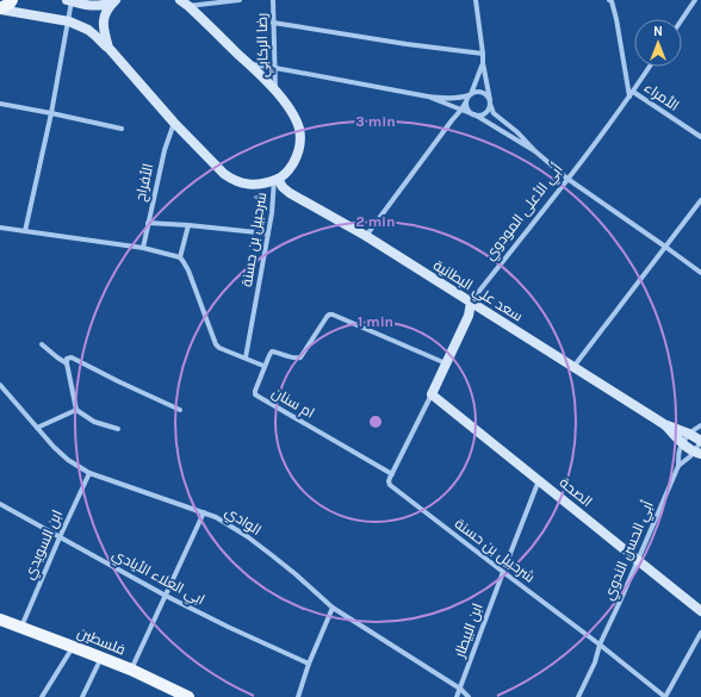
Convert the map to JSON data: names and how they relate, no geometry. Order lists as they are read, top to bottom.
{
  "streets": {
    "main road": [
      "أبي الأعلى المودوي",
      "سعد علي البطانية",
      "الصحة",
      "فلسطين"
    ],
    "street": [
      "رضا الركابي",
      "الأمراء",
      "الأفراح",
      "شرحبيل بن حسنة",
      "ام سنان",
      "الوادي",
      "ابن السويدي",
      "أبي الحسن الندوي",
      "ابي العلاء الأيادي",
      "ابن البيطار"
    ]
  },
  "crossings": [
    ["الأمراء", "أبي الأعلى المودوي"],
    ["أبي الأعلى المودوي", "سعد علي البطانية"],
    ["أبي الأعلى المودوي", "الصحة"],
    ["شرحبيل بن حسنة", "سعد علي البطانية"],
    ["شرحبيل بن حسنة", "ام سنان"],
    ["شرحبيل بن حسنة", "أبي الحسن الندوي"],
    ["شرحبيل بن حسنة", "ابن البيطار"],
    ["سعد علي البطانية", "أبي الحسن الندوي"],
    ["الصحة", "أبي الحسن الندوي"],
    ["الصحة", "ابن البيطار"],
    ["الوادي", "ابن السويدي"],
    ["الوادي", "ابن البيطار"],
    ["ابن السويدي", "ابي العلاء الأيادي"],
    ["ابن السويدي", "فلسطين"]
  ],
  "north": "top",
  "rings": ["3 min", "2 min", "1 min"]
}
